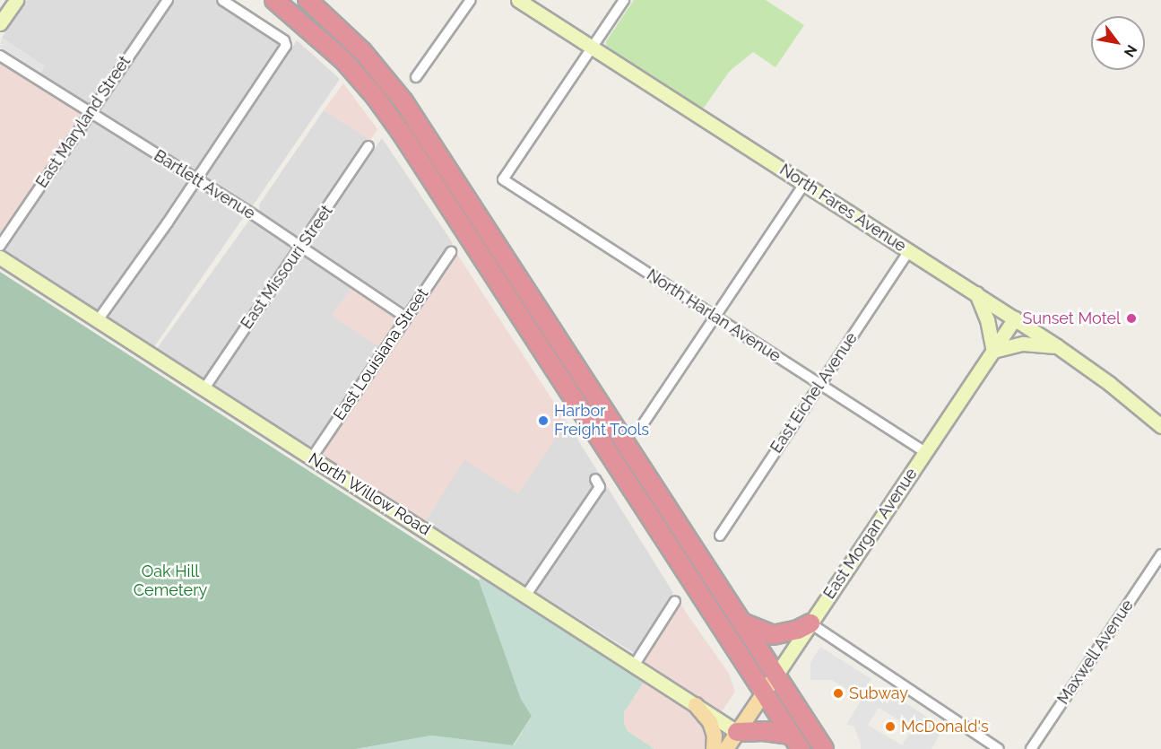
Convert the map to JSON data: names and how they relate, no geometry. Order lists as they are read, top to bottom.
{
  "streets": {
    "main road": ["East Morgan Avenue"],
    "street": [
      "East Maryland Street",
      "Bartlett Avenue",
      "North Fares Avenue",
      "East Missouri Street",
      "North Harlan Avenue",
      "East Louisiana Street",
      "East Eichel Avenue",
      "North Willow Road",
      "Maxwell Avenue"
    ]
  },
  "crossings": [
    ["East Maryland Street", "Bartlett Avenue"],
    ["Bartlett Avenue", "East Missouri Street"],
    ["Bartlett Avenue", "East Louisiana Street"],
    ["North Fares Avenue", "North Harlan Avenue"],
    ["North Fares Avenue", "East Eichel Avenue"],
    ["North Fares Avenue", "East Morgan Avenue"],
    ["East Missouri Street", "North Willow Road"],
    ["North Harlan Avenue", "East Eichel Avenue"],
    ["North Harlan Avenue", "East Morgan Avenue"],
    ["East Louisiana Street", "North Willow Road"],
    ["North Willow Road", "East Morgan Avenue"]
  ],
  "parks": ["Oak Hill Cemetery"],
  "places": [
    "Sunset Motel",
    "Harbor Freight Tools",
    "Subway",
    "McDonald's"
  ],
  "north": "bottom right"
}
